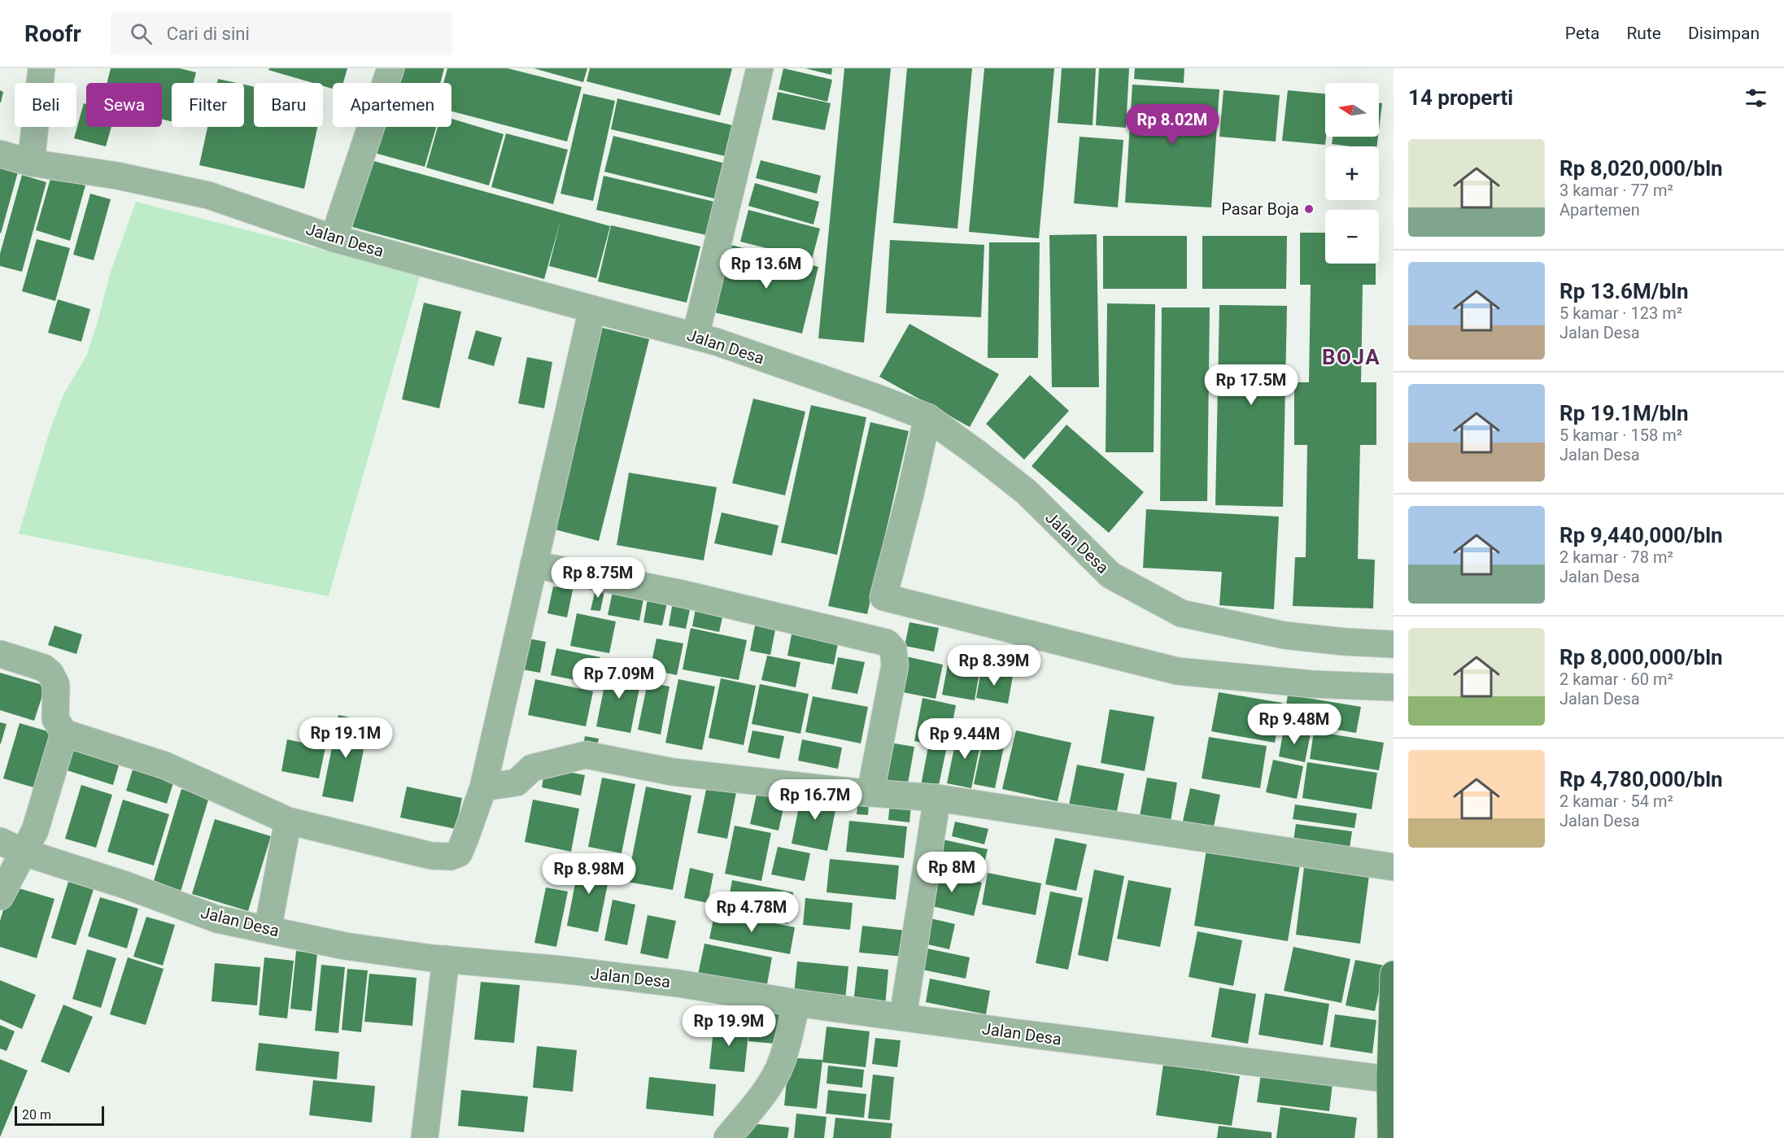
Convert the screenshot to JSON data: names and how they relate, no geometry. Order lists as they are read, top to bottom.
{
  "streets": {
    "street": ["Jalan Desa"]
  },
  "districts": ["BOJA"],
  "places": ["Pasar Boja"],
  "scale_bar": "20 m",
  "north": "left",
  "page": {
    "header": "Roofr",
    "search": "Cari di sini",
    "nav": ["Peta", "Rute", "Disimpan"],
    "heading": "14 properti",
    "map_buttons": ["+", "−"],
    "chip": [
      "Beli",
      "Sewa",
      "Filter",
      "Baru",
      "Apartemen"
    ],
    "price": [
      "Rp 8.02M",
      "Rp 13.6M",
      "Rp 17.5M",
      "Rp 8.75M",
      "Rp 8.39M",
      "Rp 7.09M",
      "Rp 9.48M",
      "Rp 19.1M",
      "Rp 9.44M",
      "Rp 16.7M",
      "Rp 8M",
      "Rp 8.98M",
      "Rp 4.78M",
      "Rp 19.9M"
    ],
    "list": [
      {
        "name": "Rp 8,020,000/bln",
        "note": "3 kamar · 77 m² · Apartemen"
      },
      {
        "name": "Rp 13.6M/bln",
        "note": "5 kamar · 123 m² · Jalan Desa"
      },
      {
        "name": "Rp 19.1M/bln",
        "note": "5 kamar · 158 m² · Jalan Desa"
      },
      {
        "name": "Rp 9,440,000/bln",
        "note": "2 kamar · 78 m² · Jalan Desa"
      },
      {
        "name": "Rp 8,000,000/bln",
        "note": "2 kamar · 60 m² · Jalan Desa"
      },
      {
        "name": "Rp 4,780,000/bln",
        "note": "2 kamar · 54 m² · Jalan Desa"
      }
    ],
    "scale": "20 m"
  }
}
